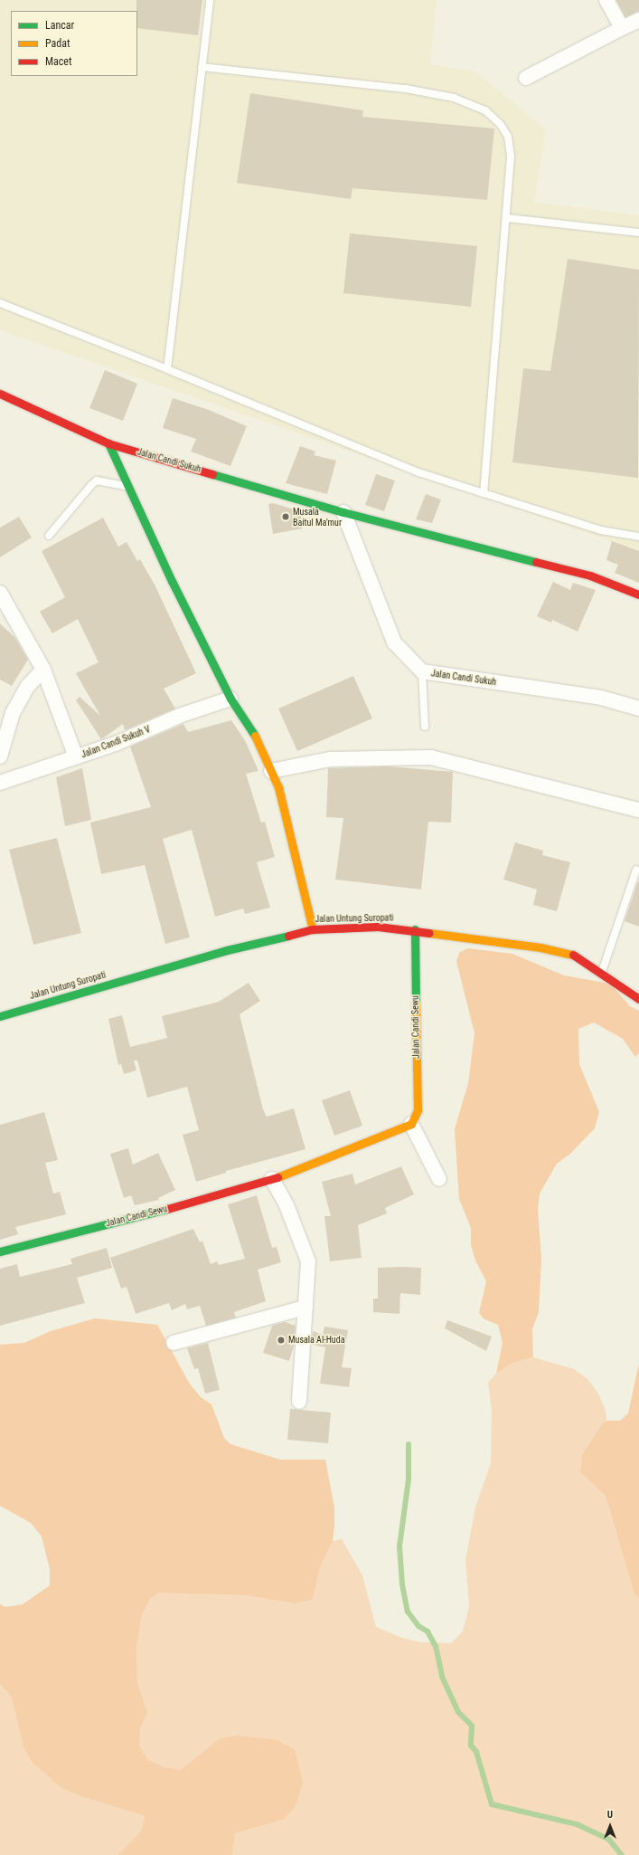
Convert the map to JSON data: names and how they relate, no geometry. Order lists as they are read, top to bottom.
{
  "streets": {
    "street": [
      "Jalan Candi Sukuh",
      "Jalan Candi Sukuh V",
      "Jalan Untung Suropati",
      "Jalan Candi Sewu"
    ]
  },
  "crossings": [
    ["Jalan Untung Suropati", "Jalan Candi Sewu"]
  ],
  "places": ["Musala Baitul Ma'mur", "Musala Al-Huda"],
  "legend": ["Lancar", "Padat", "Macet"],
  "north": "top"
}
